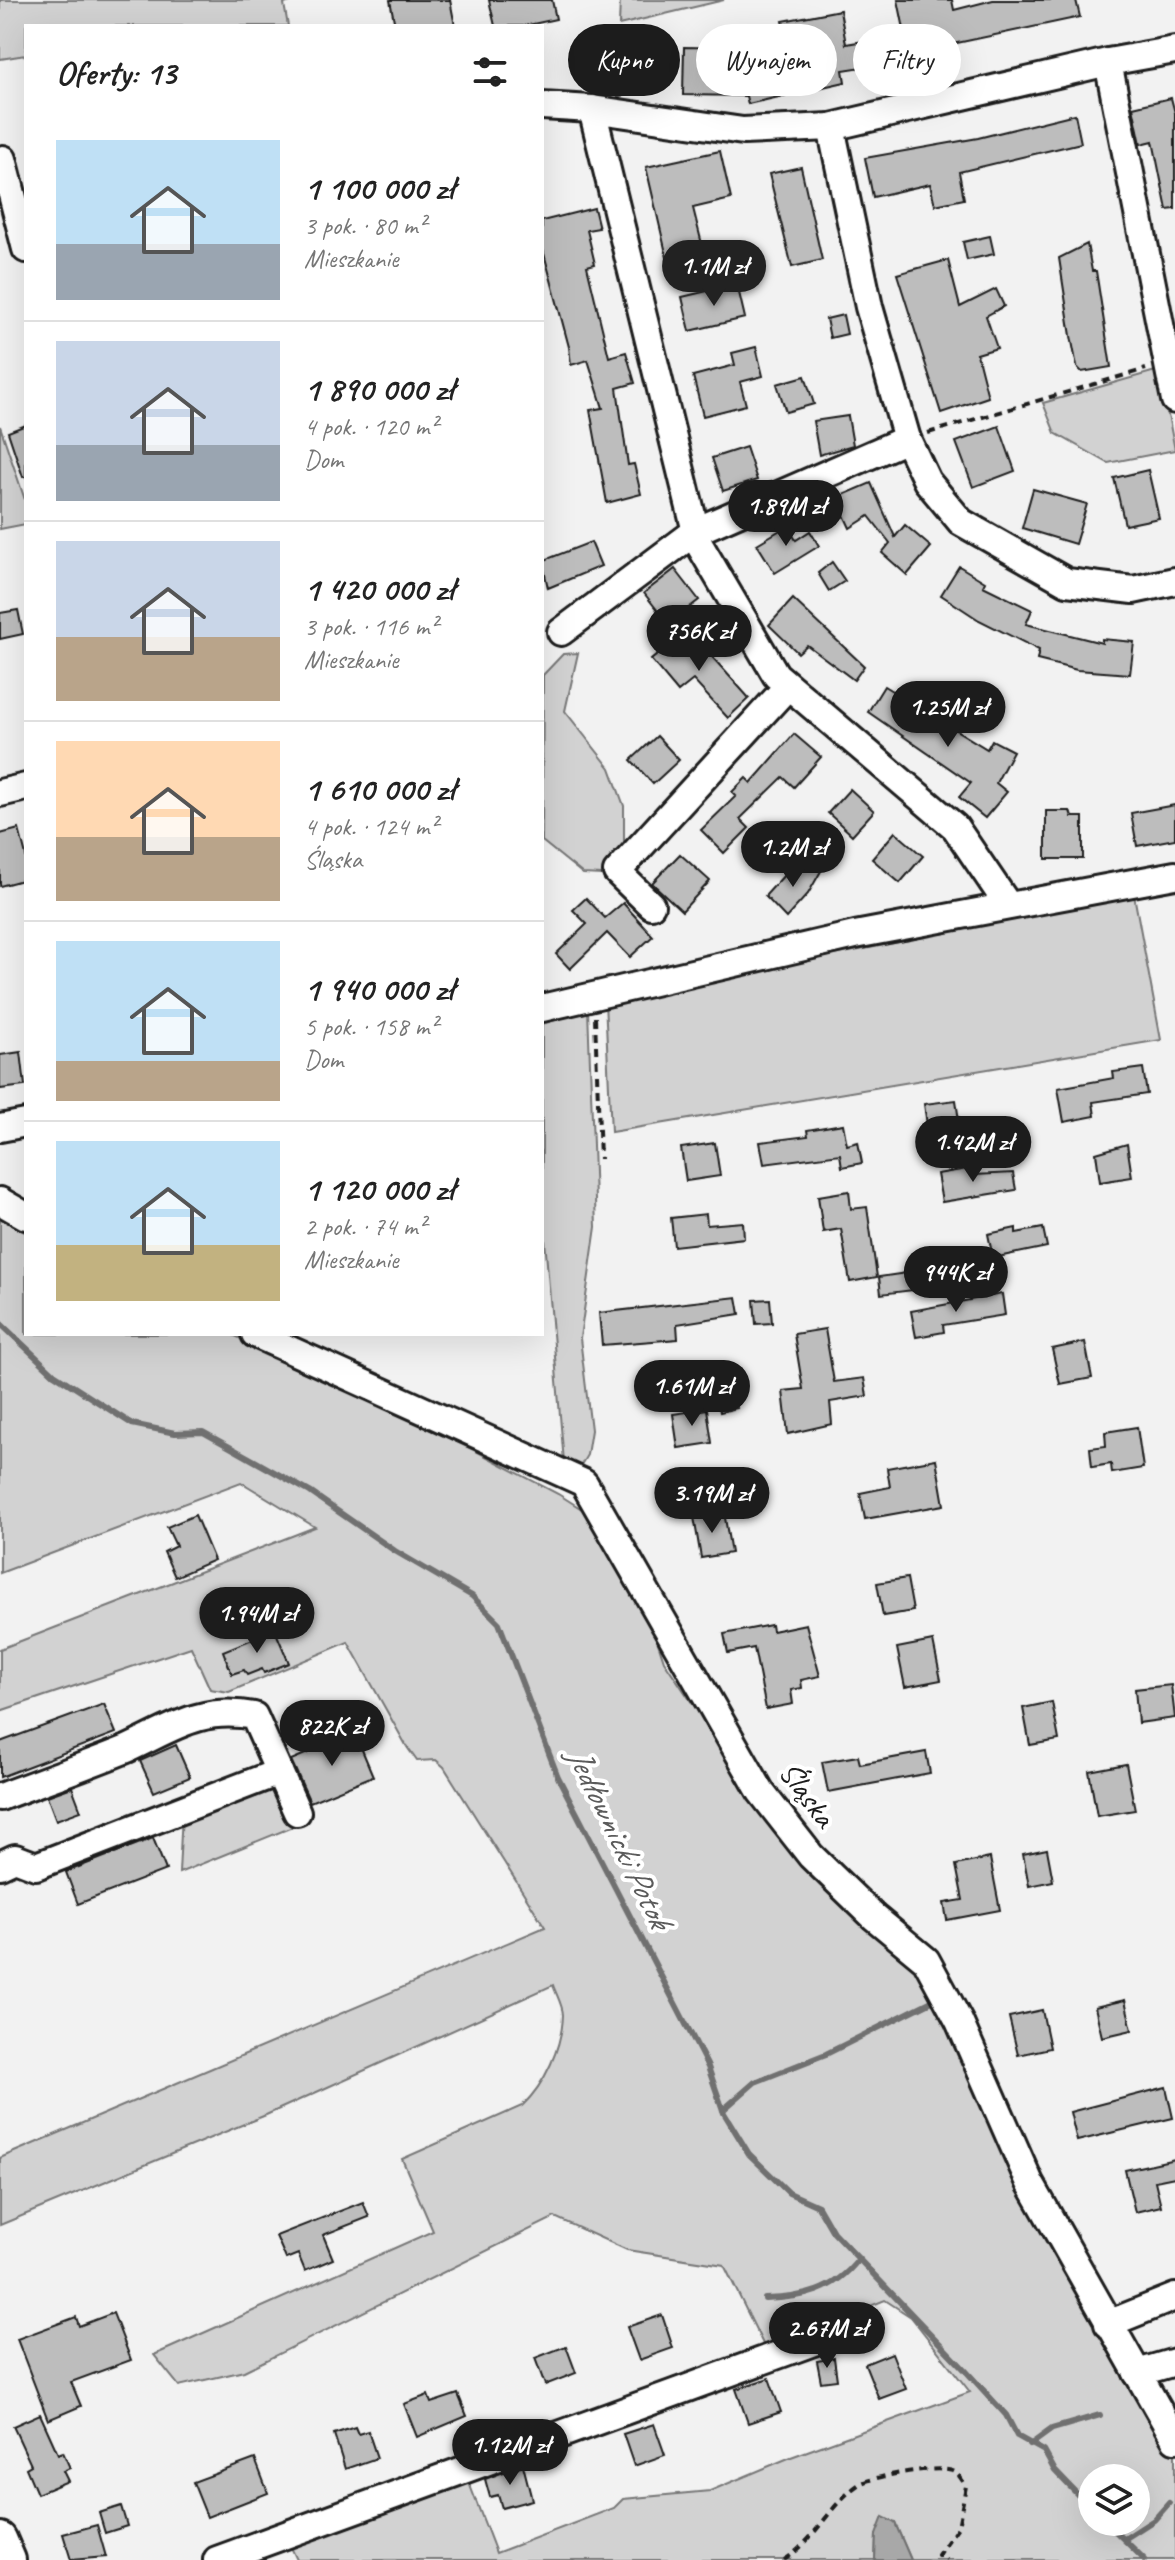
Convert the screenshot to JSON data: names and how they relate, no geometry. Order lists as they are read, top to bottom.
{
  "streets": {
    "street": ["Śląska"]
  },
  "water": ["Jedłownicki Potok"],
  "page": {
    "chip": ["Kupno", "Wynajem", "Filtry"],
    "heading": "Oferty: 13",
    "list": [
      {
        "name": "1 100 000 zł",
        "note": "3 pok. · 80 m² · Mieszkanie"
      },
      {
        "name": "1 890 000 zł",
        "note": "4 pok. · 120 m² · Dom"
      },
      {
        "name": "1 420 000 zł",
        "note": "3 pok. · 116 m² · Mieszkanie"
      },
      {
        "name": "1 610 000 zł",
        "note": "4 pok. · 124 m² · Śląska"
      },
      {
        "name": "1 940 000 zł",
        "note": "5 pok. · 158 m² · Dom"
      },
      {
        "name": "1 120 000 zł",
        "note": "2 pok. · 74 m² · Mieszkanie"
      }
    ],
    "price": [
      "1.1M zł",
      "1.89M zł",
      "756K zł",
      "1.25M zł",
      "1.2M zł",
      "1.42M zł",
      "944K zł",
      "1.61M zł",
      "3.19M zł",
      "1.94M zł",
      "822K zł",
      "2.67M zł",
      "1.12M zł"
    ]
  }
}
